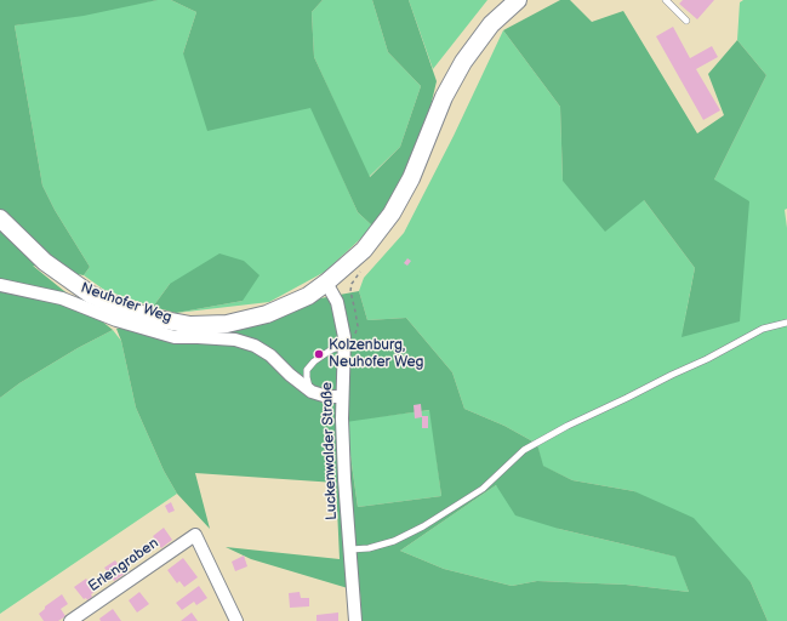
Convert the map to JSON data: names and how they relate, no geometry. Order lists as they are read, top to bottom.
{
  "streets": {
    "street": ["Neuhofer Weg", "Luckenwalder Straße", "Erlengraben"]
  },
  "crossings": [
    ["Neuhofer Weg", "Luckenwalder Straße"]
  ],
  "places": ["Kolzenburg, Neuhofer Weg"]
}
